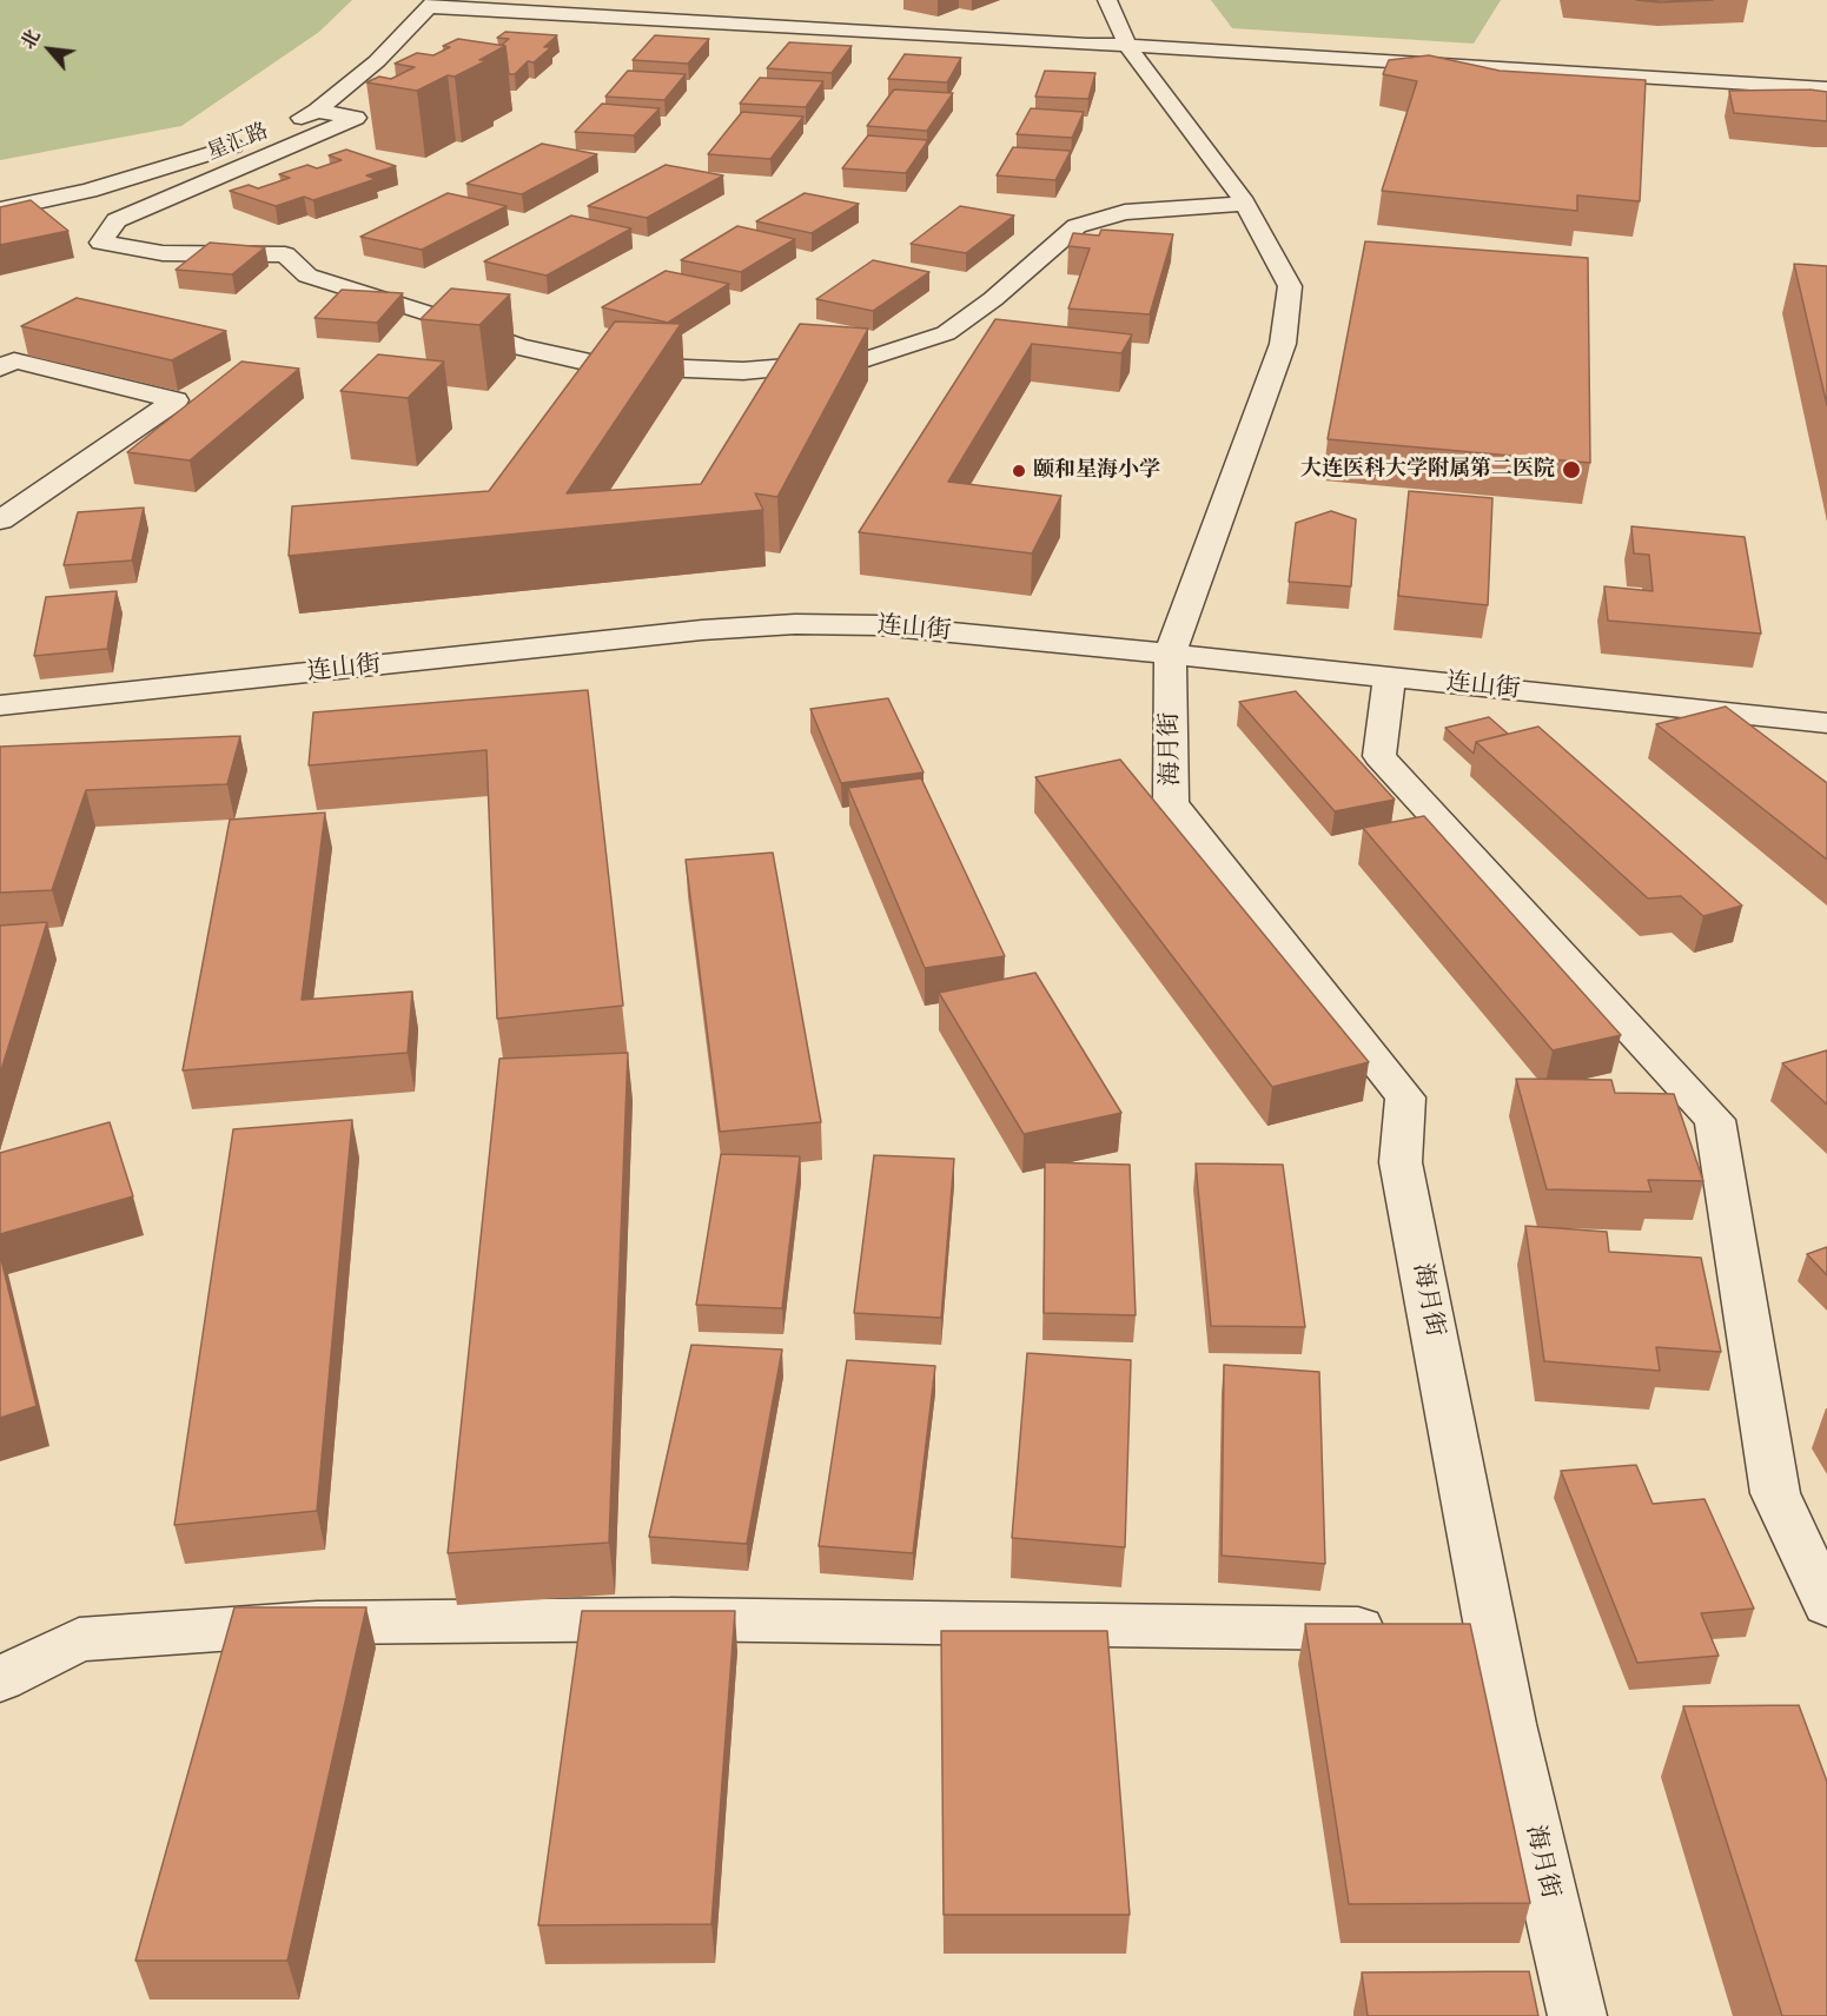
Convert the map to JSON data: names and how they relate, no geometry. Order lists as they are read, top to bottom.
{
  "streets": {
    "street": ["星汇路", "连山街", "海月街"]
  },
  "crossings": [
    ["连山街", "海月街"]
  ],
  "places": ["大连医科大学附属第二医院", "颐和星海小学"],
  "north": "top left"
}
